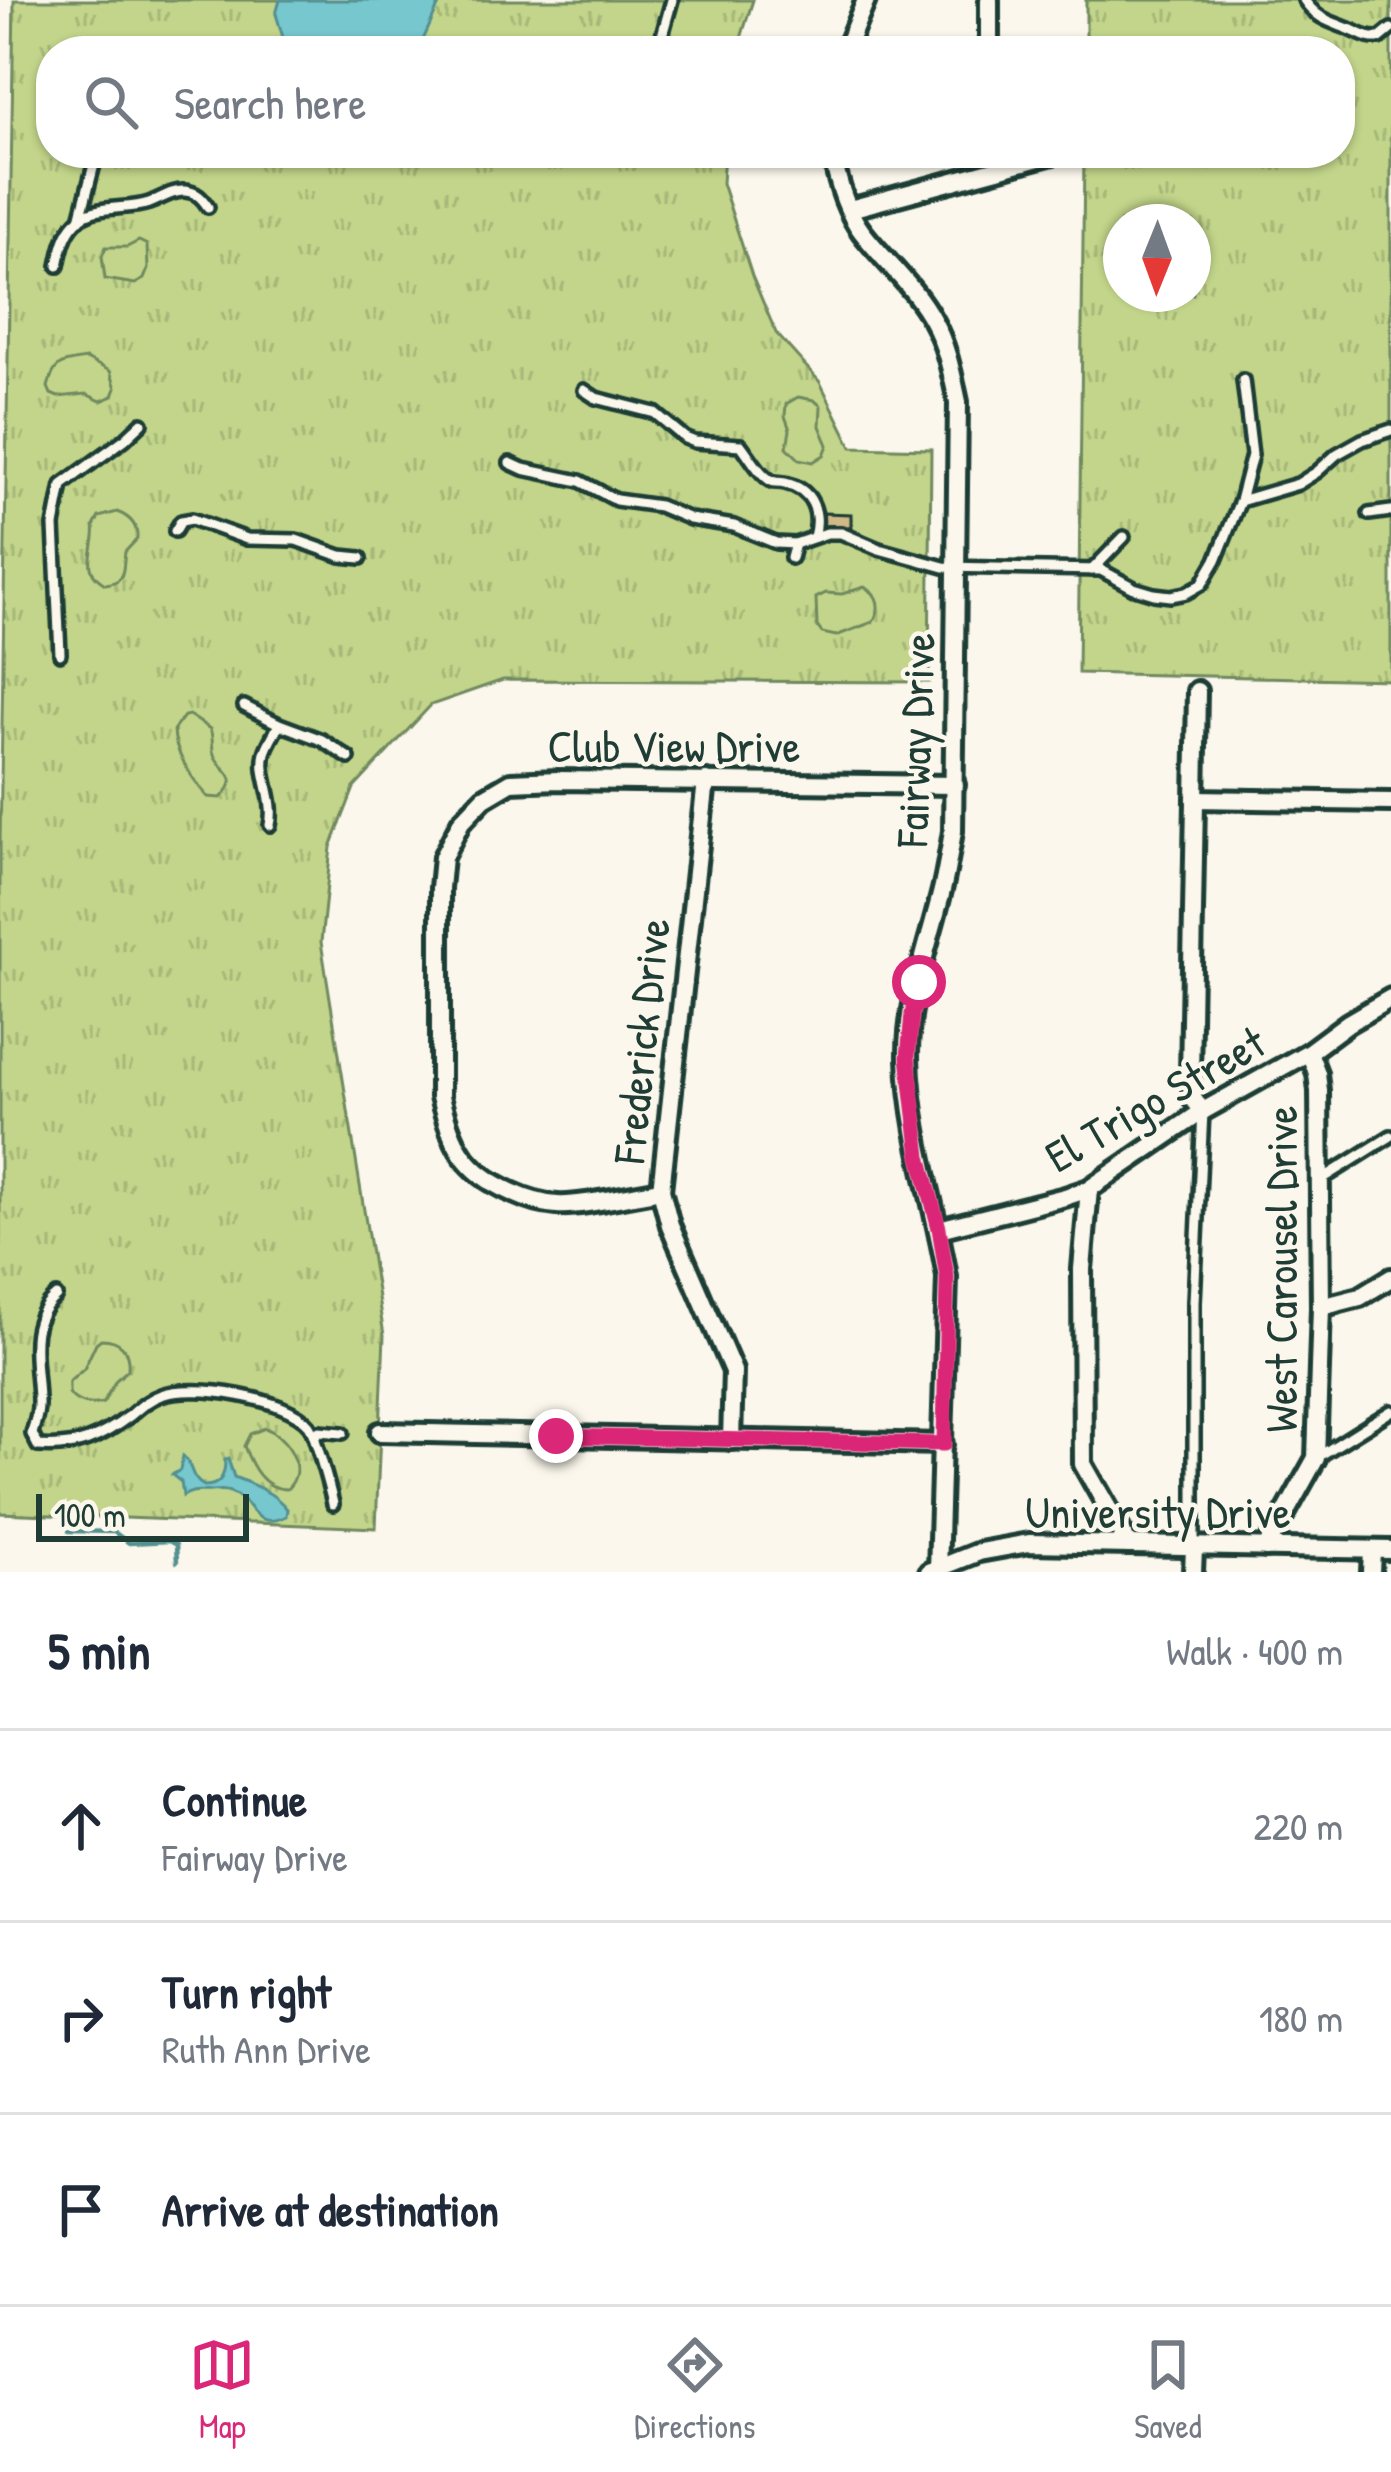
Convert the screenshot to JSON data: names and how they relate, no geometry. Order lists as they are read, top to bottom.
{
  "streets": {
    "street": [
      "Fairway Drive",
      "Club View Drive",
      "Frederick Drive",
      "El Trigo Street",
      "West Carousel Drive",
      "University Drive"
    ]
  },
  "crossings": [
    ["Fairway Drive", "Club View Drive"],
    ["Fairway Drive", "El Trigo Street"],
    ["Fairway Drive", "University Drive"],
    ["Club View Drive", "Frederick Drive"],
    ["El Trigo Street", "West Carousel Drive"],
    ["West Carousel Drive", "University Drive"]
  ],
  "scale_bar": "100 m",
  "north": "bottom",
  "page": {
    "search": "Search here",
    "scale": "100 m",
    "heading": ["5 min", "Walk · 400 m"],
    "list": [
      ["Continue", "Fairway Drive", "220 m"],
      ["Turn right", "Ruth Ann Drive", "180 m"],
      "Arrive at destination"
    ],
    "nav": ["Map", "Directions", "Saved"]
  }
}
